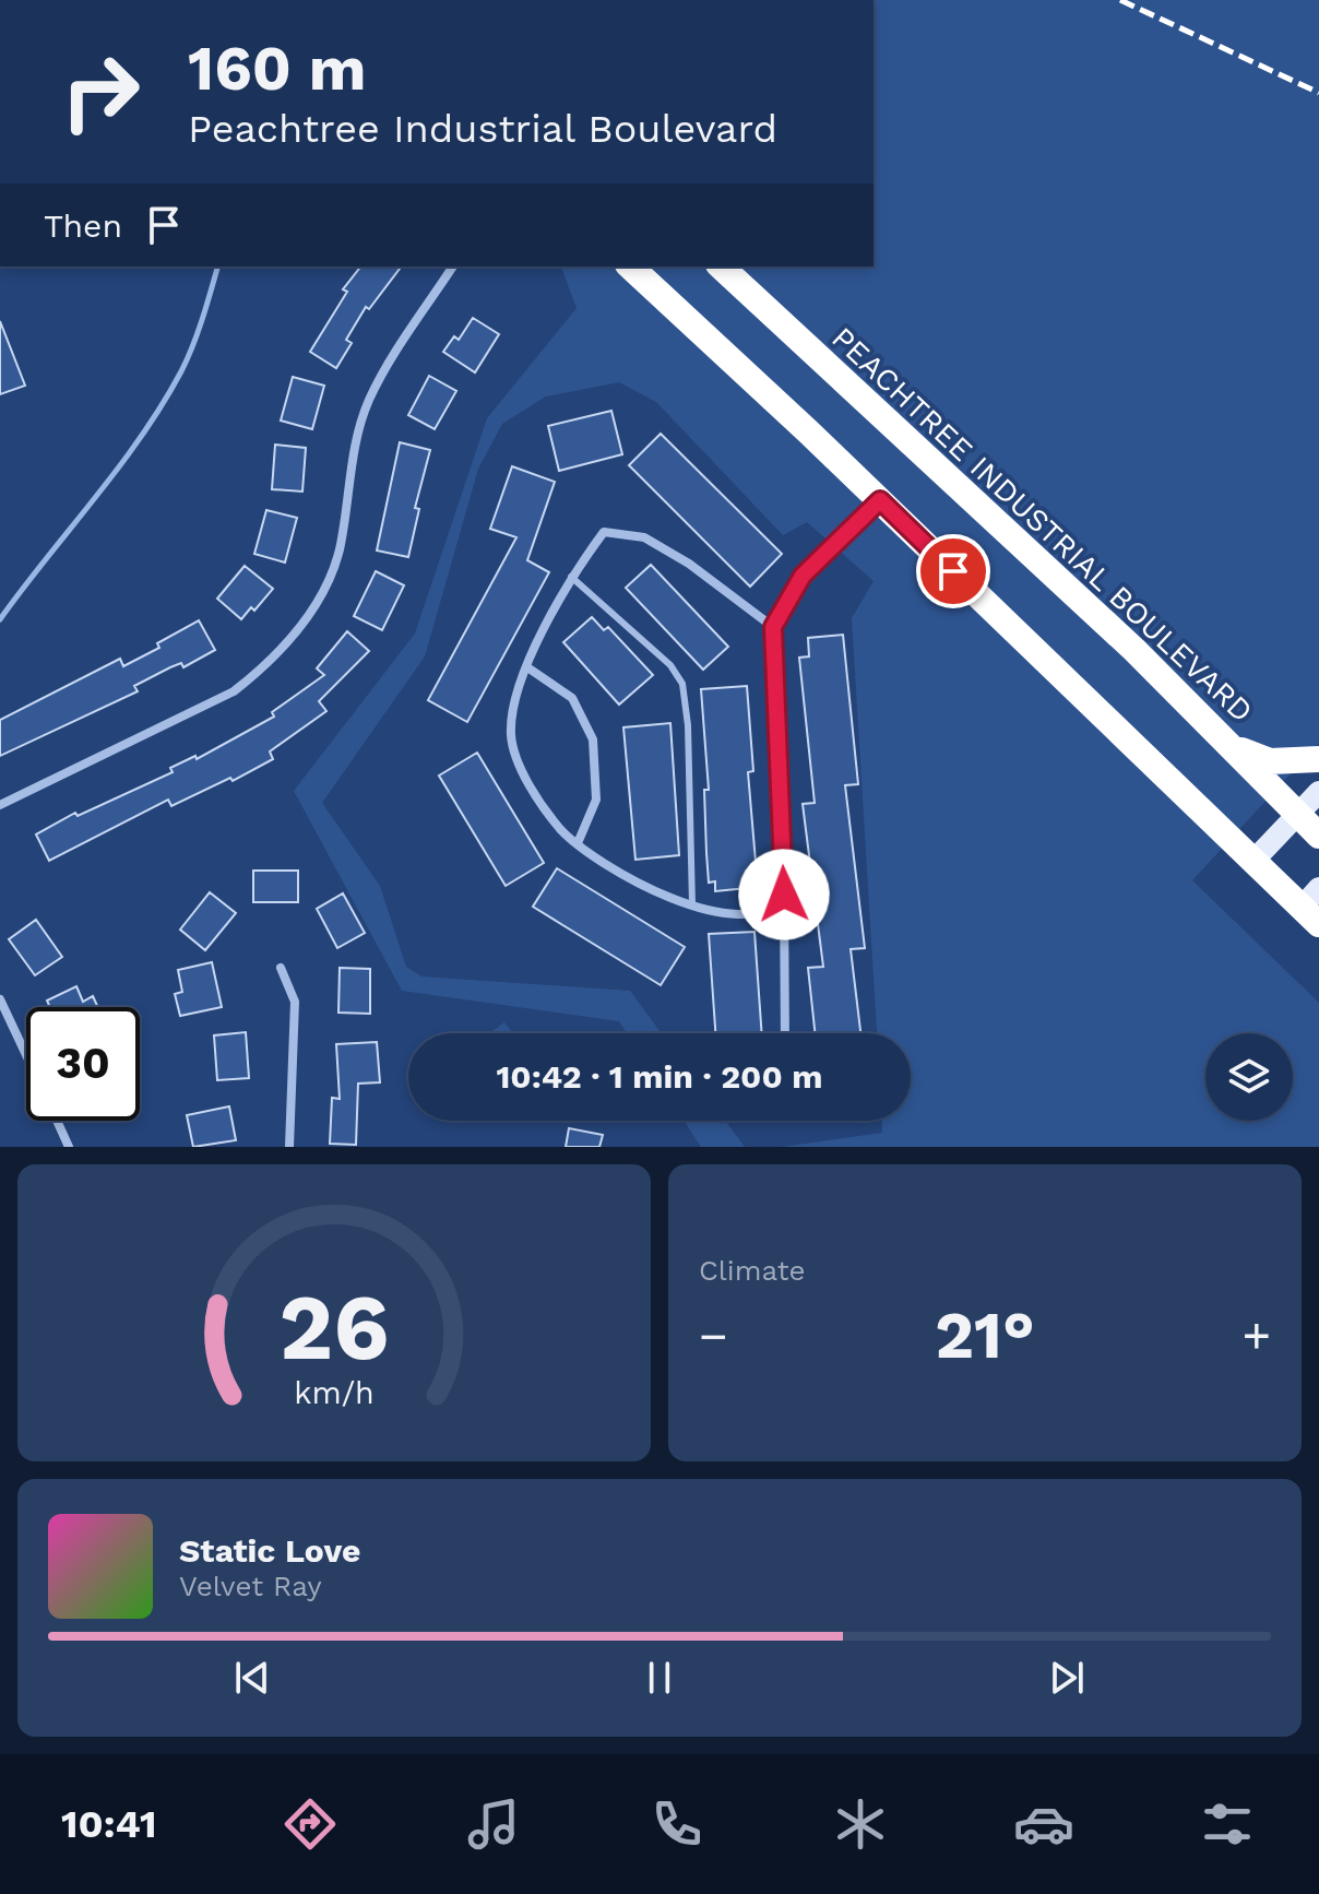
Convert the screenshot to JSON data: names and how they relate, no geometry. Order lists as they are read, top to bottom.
{
  "streets": {
    "highway": ["PEACHTREE INDUSTRIAL BOULEVARD"]
  },
  "page": {
    "turn": ["160 m", "Peachtree Industrial Boulevard"],
    "then": "Then",
    "limit": "30",
    "trip": "10:42 · 1 min · 200 m",
    "tile": "Climate",
    "heat": ["−", "21°", "+"],
    "song": ["Static Love", "Velvet Ray"],
    "tabs": "10:41",
    "gauge": ["26", "km/h"]
  }
}
